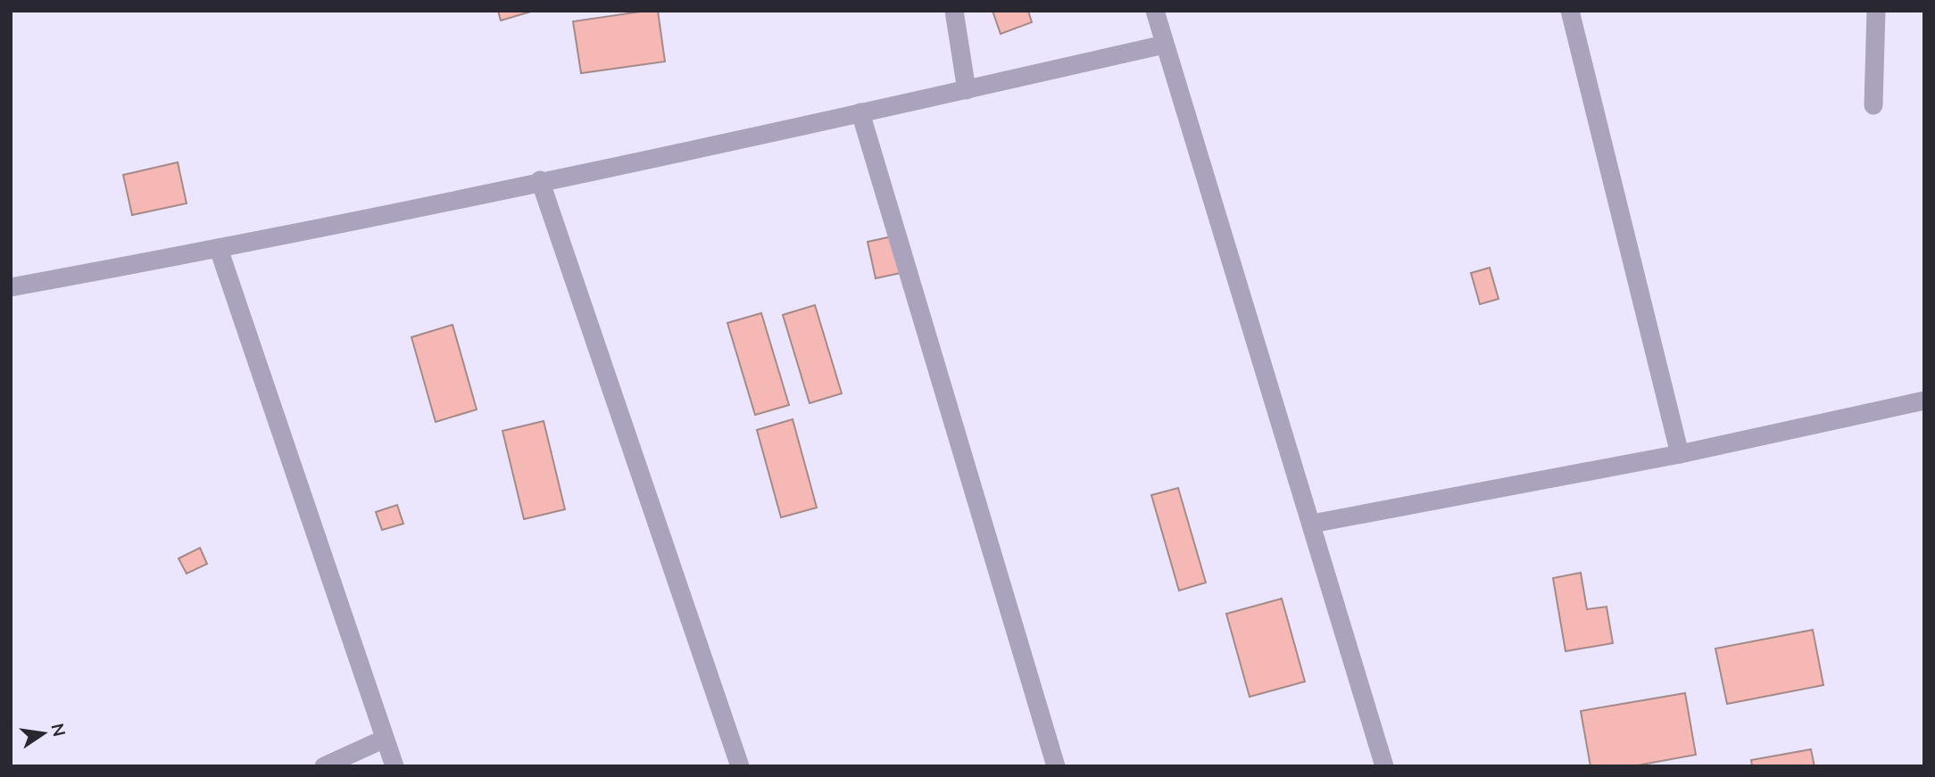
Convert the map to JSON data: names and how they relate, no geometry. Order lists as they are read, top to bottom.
{
  "north": "right"
}
